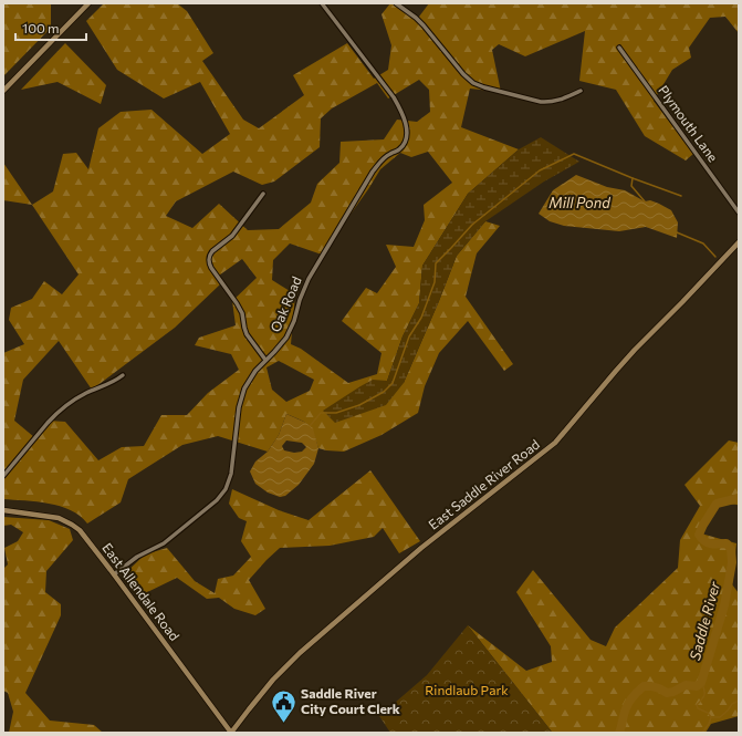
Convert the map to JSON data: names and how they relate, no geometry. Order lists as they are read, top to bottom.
{
  "streets": {
    "street": [
      "Plymouth Lane",
      "Oak Road",
      "East Saddle River Road",
      "East Allendale Road"
    ]
  },
  "crossings": [
    ["Oak Road", "East Allendale Road"],
    ["East Saddle River Road", "East Allendale Road"]
  ],
  "water": ["Mill Pond", "Saddle River"],
  "parks": ["Rindlaub Park"],
  "places": {
    "public building": ["Saddle River City Court Clerk"]
  },
  "scale_bar": "100 m"
}
